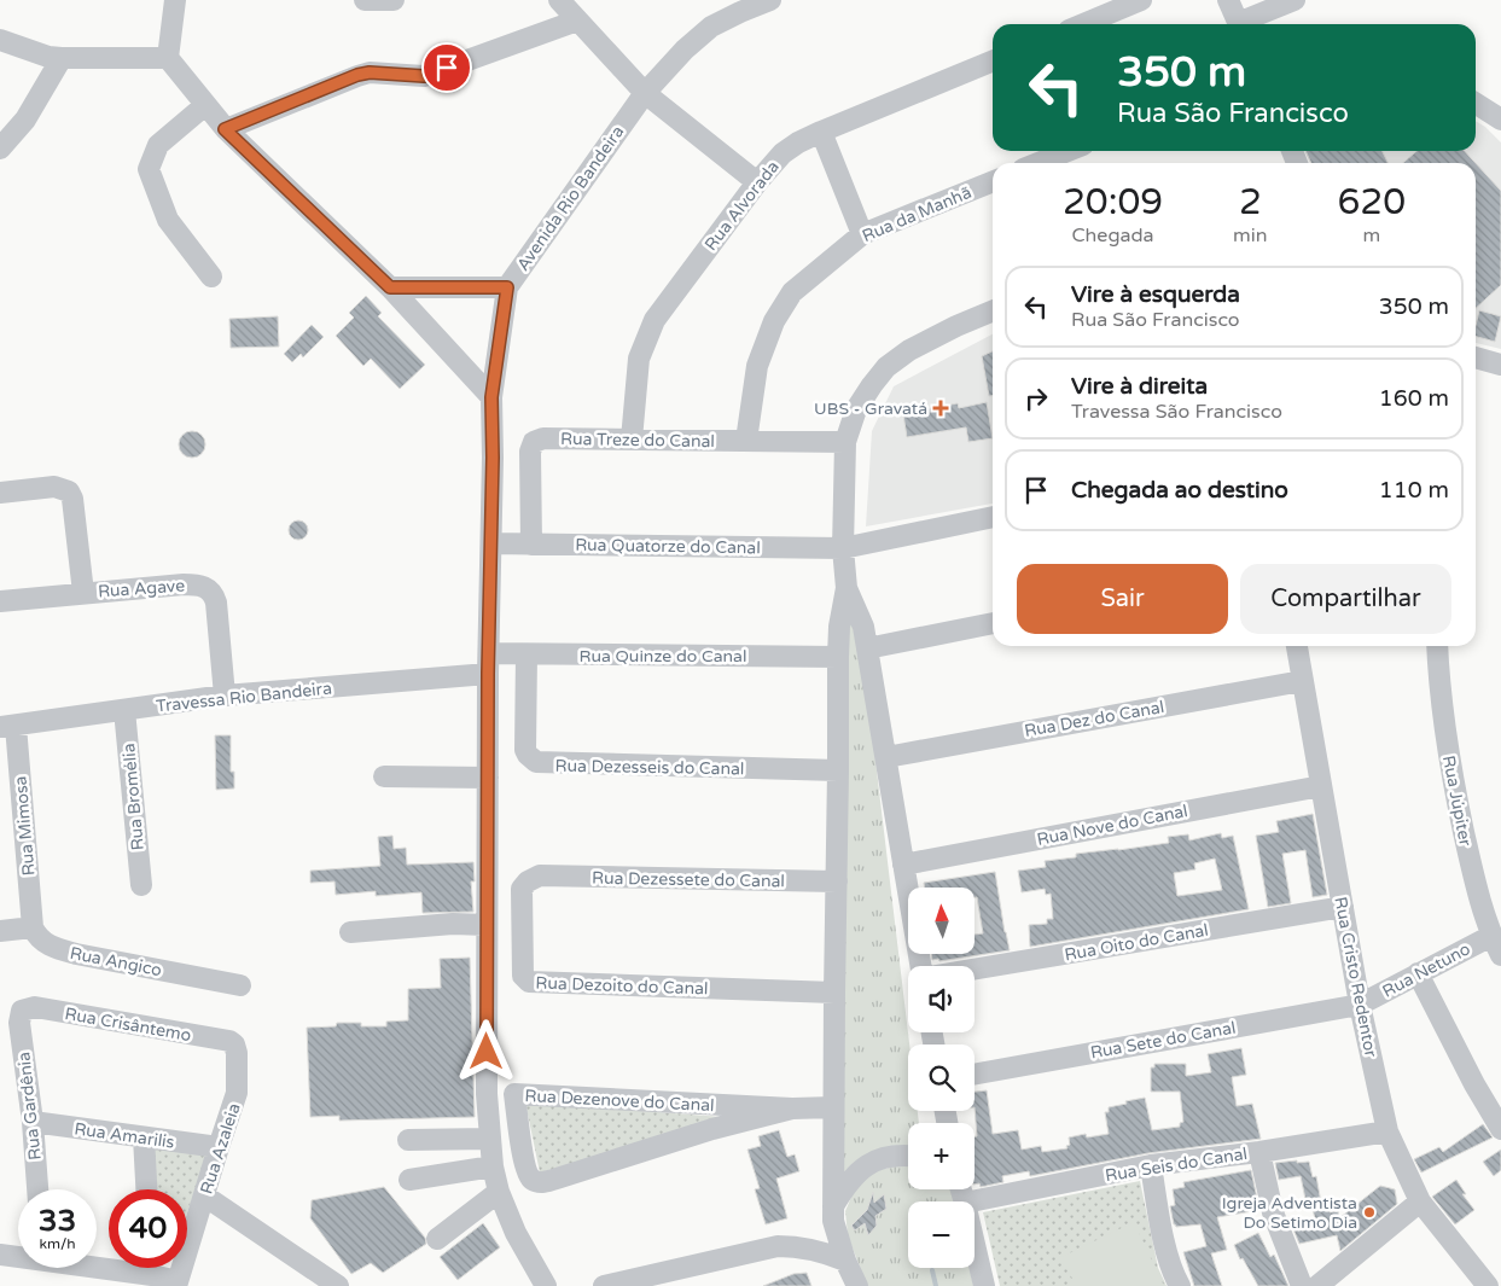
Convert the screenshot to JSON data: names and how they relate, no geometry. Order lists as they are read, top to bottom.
{
  "streets": {
    "street": [
      "Avenida Rio Bandeira",
      "Rua Alvorada",
      "Rua da Manhã",
      "Rua Treze do Canal",
      "Rua Quatorze do Canal",
      "Rua Agave",
      "Rua Quinze do Canal",
      "Travessa Rio Bandeira",
      "Rua Dez do Canal",
      "Rua Dezesseis do Canal",
      "Rua Bromélia",
      "Rua Júpiter",
      "Rua Nove do Canal",
      "Rua Mimosa",
      "Rua Dezessete do Canal",
      "Rua Oito do Canal",
      "Rua Angico",
      "Rua Netuno",
      "Rua Cristo Redentor",
      "Rua Dezoito do Canal",
      "Rua Crisântemo",
      "Rua Sete do Canal",
      "Rua Dezenove do Canal",
      "Rua Gardênia",
      "Rua Amarilis",
      "Rua Azaleia",
      "Rua Seis do Canal"
    ]
  },
  "crossings": [
    ["Avenida Rio Bandeira", "Rua Quatorze do Canal"],
    ["Avenida Rio Bandeira", "Rua Quinze do Canal"],
    ["Avenida Rio Bandeira", "Travessa Rio Bandeira"],
    ["Rua Alvorada", "Rua Treze do Canal"],
    ["Rua da Manhã", "Rua Treze do Canal"],
    ["Rua Treze do Canal", "Rua Quatorze do Canal"],
    ["Rua Agave", "Travessa Rio Bandeira"],
    ["Rua Quinze do Canal", "Travessa Rio Bandeira"],
    ["Rua Quinze do Canal", "Rua Dezesseis do Canal"],
    ["Travessa Rio Bandeira", "Rua Bromélia"],
    ["Travessa Rio Bandeira", "Rua Mimosa"],
    ["Rua Dez do Canal", "Rua Cristo Redentor"],
    ["Rua Júpiter", "Rua Netuno"],
    ["Rua Nove do Canal", "Rua Cristo Redentor"],
    ["Rua Mimosa", "Rua Angico"],
    ["Rua Dezessete do Canal", "Rua Dezoito do Canal"],
    ["Rua Oito do Canal", "Rua Cristo Redentor"],
    ["Rua Netuno", "Rua Cristo Redentor"],
    ["Rua Netuno", "Rua Sete do Canal"],
    ["Rua Cristo Redentor", "Rua Sete do Canal"],
    ["Rua Cristo Redentor", "Rua Seis do Canal"],
    ["Rua Crisântemo", "Rua Gardênia"],
    ["Rua Crisântemo", "Rua Azaleia"],
    ["Rua Gardênia", "Rua Amarilis"],
    ["Rua Amarilis", "Rua Azaleia"]
  ],
  "places": {
    "health": ["UBS - Gravatá"],
    "other": ["Igreja Adventista Do Setimo Dia"]
  },
  "north": "top",
  "page": {
    "turn": ["350 m", "Rua São Francisco"],
    "eta": [
      "20:09",
      "Chegada",
      "2",
      "min",
      "620",
      "m"
    ],
    "list": [
      {
        "name": "Vire à esquerda",
        "note": "Rua São Francisco",
        "value": "350 m"
      },
      {
        "name": "Vire à direita",
        "note": "Travessa São Francisco",
        "value": "160 m"
      },
      {
        "name": "Chegada ao destino",
        "value": "110 m"
      }
    ],
    "buttons": ["Sair", "Compartilhar"],
    "map_buttons": ["+", "−"],
    "speed": "33 km/h",
    "limit": "40"
  }
}
